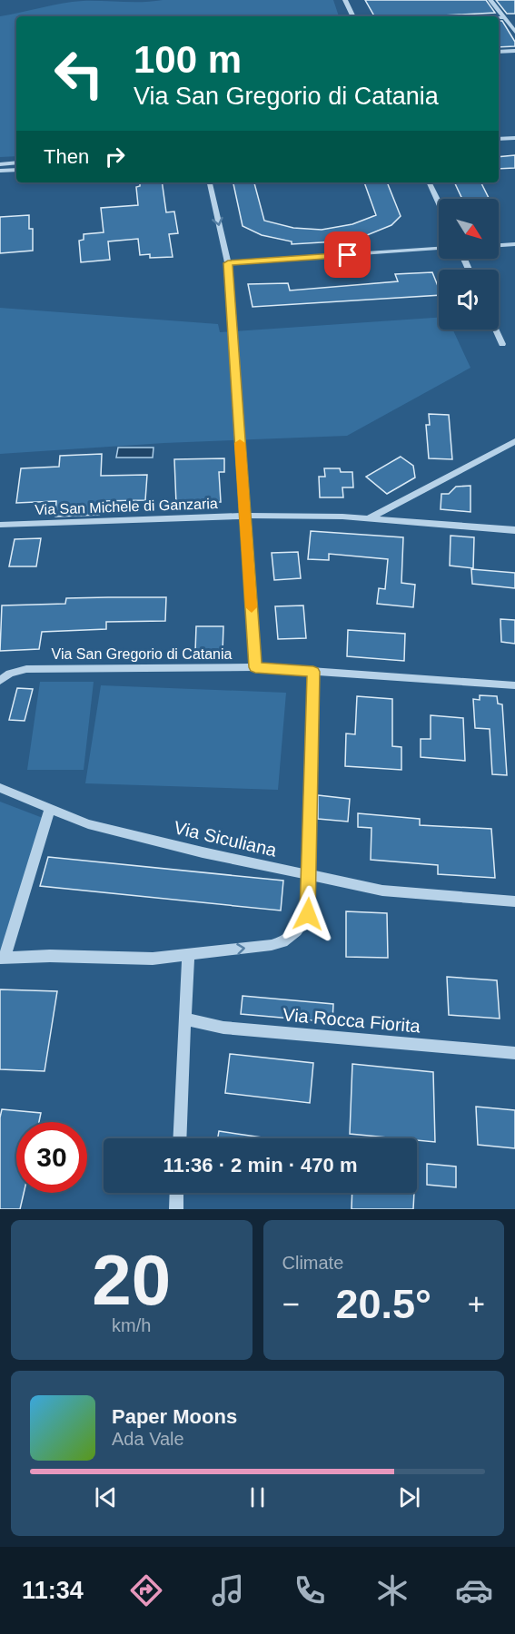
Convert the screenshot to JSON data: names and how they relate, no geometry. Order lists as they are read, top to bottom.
{
  "streets": {
    "street": [
      "Via San Michele di Ganzaria",
      "Via San Gregorio di Catania",
      "Via Siculiana",
      "Via Rocca Fiorita"
    ]
  },
  "north": "bottom right",
  "page": {
    "turn": ["100 m", "Via San Gregorio di Catania"],
    "then": "Then",
    "limit": "30",
    "trip": "11:36 · 2 min · 470 m",
    "tile": [
      ["20", "km/h"],
      "Climate"
    ],
    "heat": ["−", "20.5°", "+"],
    "song": ["Paper Moons", "Ada Vale"],
    "tabs": "11:34"
  }
}
